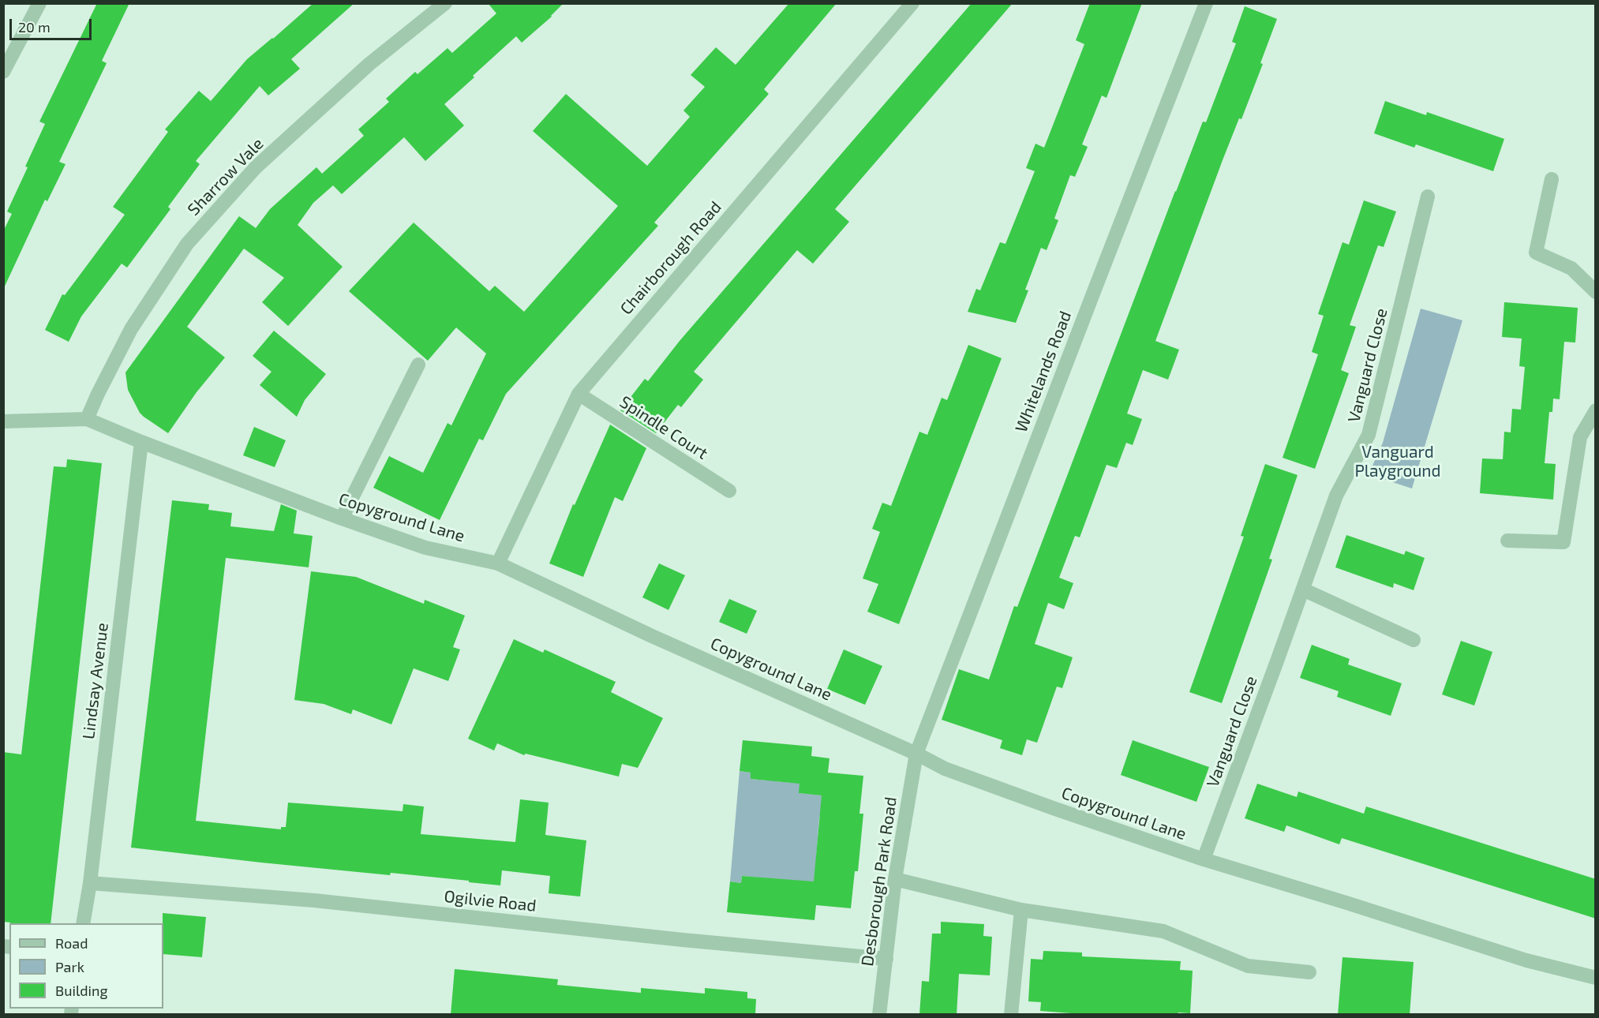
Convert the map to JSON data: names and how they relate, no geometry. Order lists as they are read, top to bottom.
{
  "streets": {
    "street": [
      "Sharrow Vale",
      "Chairborough Road",
      "Vanguard Close",
      "Whitelands Road",
      "Spindle Court",
      "Copyground Lane",
      "Lindsay Avenue",
      "Desborough Park Road",
      "Ogilvie Road"
    ]
  },
  "crossings": [
    ["Sharrow Vale", "Copyground Lane"],
    ["Chairborough Road", "Spindle Court"],
    ["Chairborough Road", "Copyground Lane"],
    ["Vanguard Close", "Copyground Lane"],
    ["Whitelands Road", "Copyground Lane"],
    ["Whitelands Road", "Desborough Park Road"],
    ["Copyground Lane", "Lindsay Avenue"],
    ["Copyground Lane", "Desborough Park Road"],
    ["Lindsay Avenue", "Ogilvie Road"],
    ["Desborough Park Road", "Ogilvie Road"]
  ],
  "parks": ["Vanguard Playground"],
  "legend": ["Road", "Park", "Building"],
  "scale_bar": "20 m"
}
